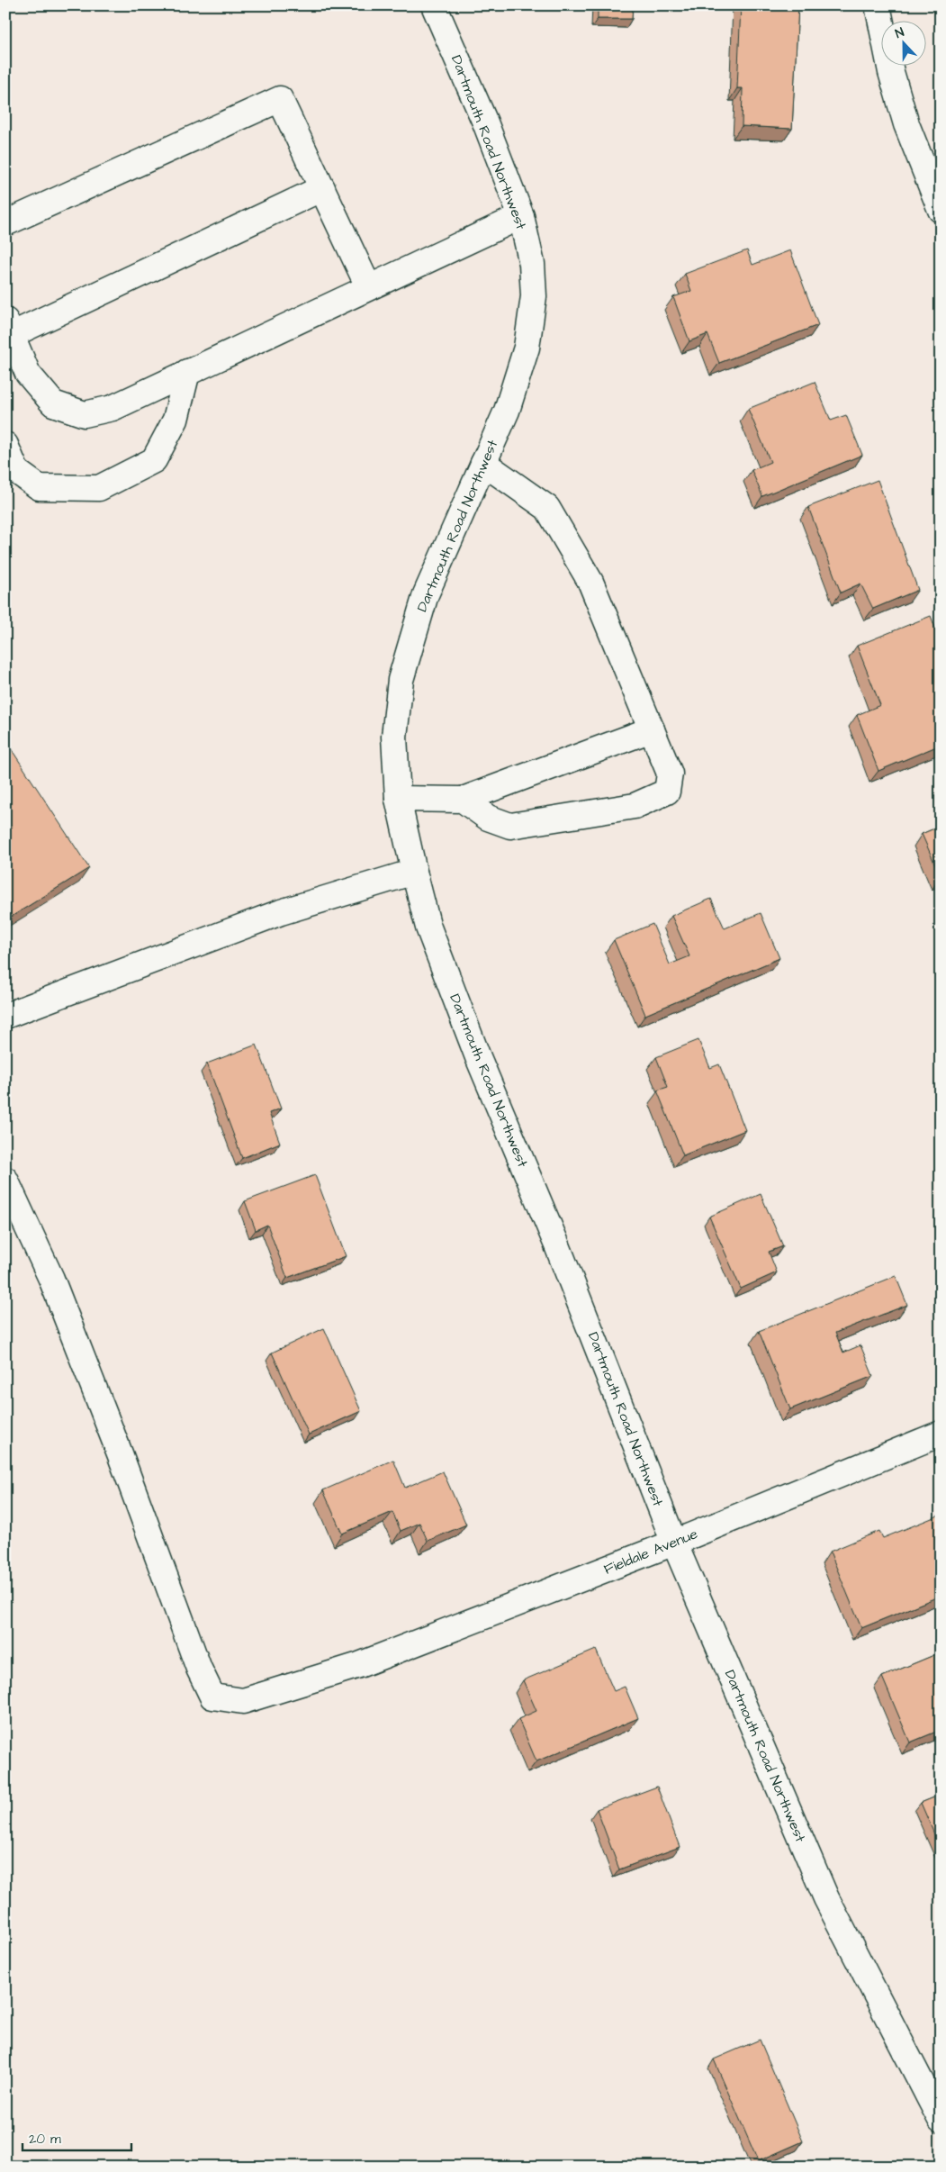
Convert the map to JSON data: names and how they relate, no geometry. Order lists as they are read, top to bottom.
{
  "streets": {
    "street": ["Dartmouth Road Northwest", "Fieldale Avenue"]
  },
  "crossings": [
    ["Dartmouth Road Northwest", "Fieldale Avenue"]
  ],
  "scale_bar": "20 m",
  "north": "top"
}
